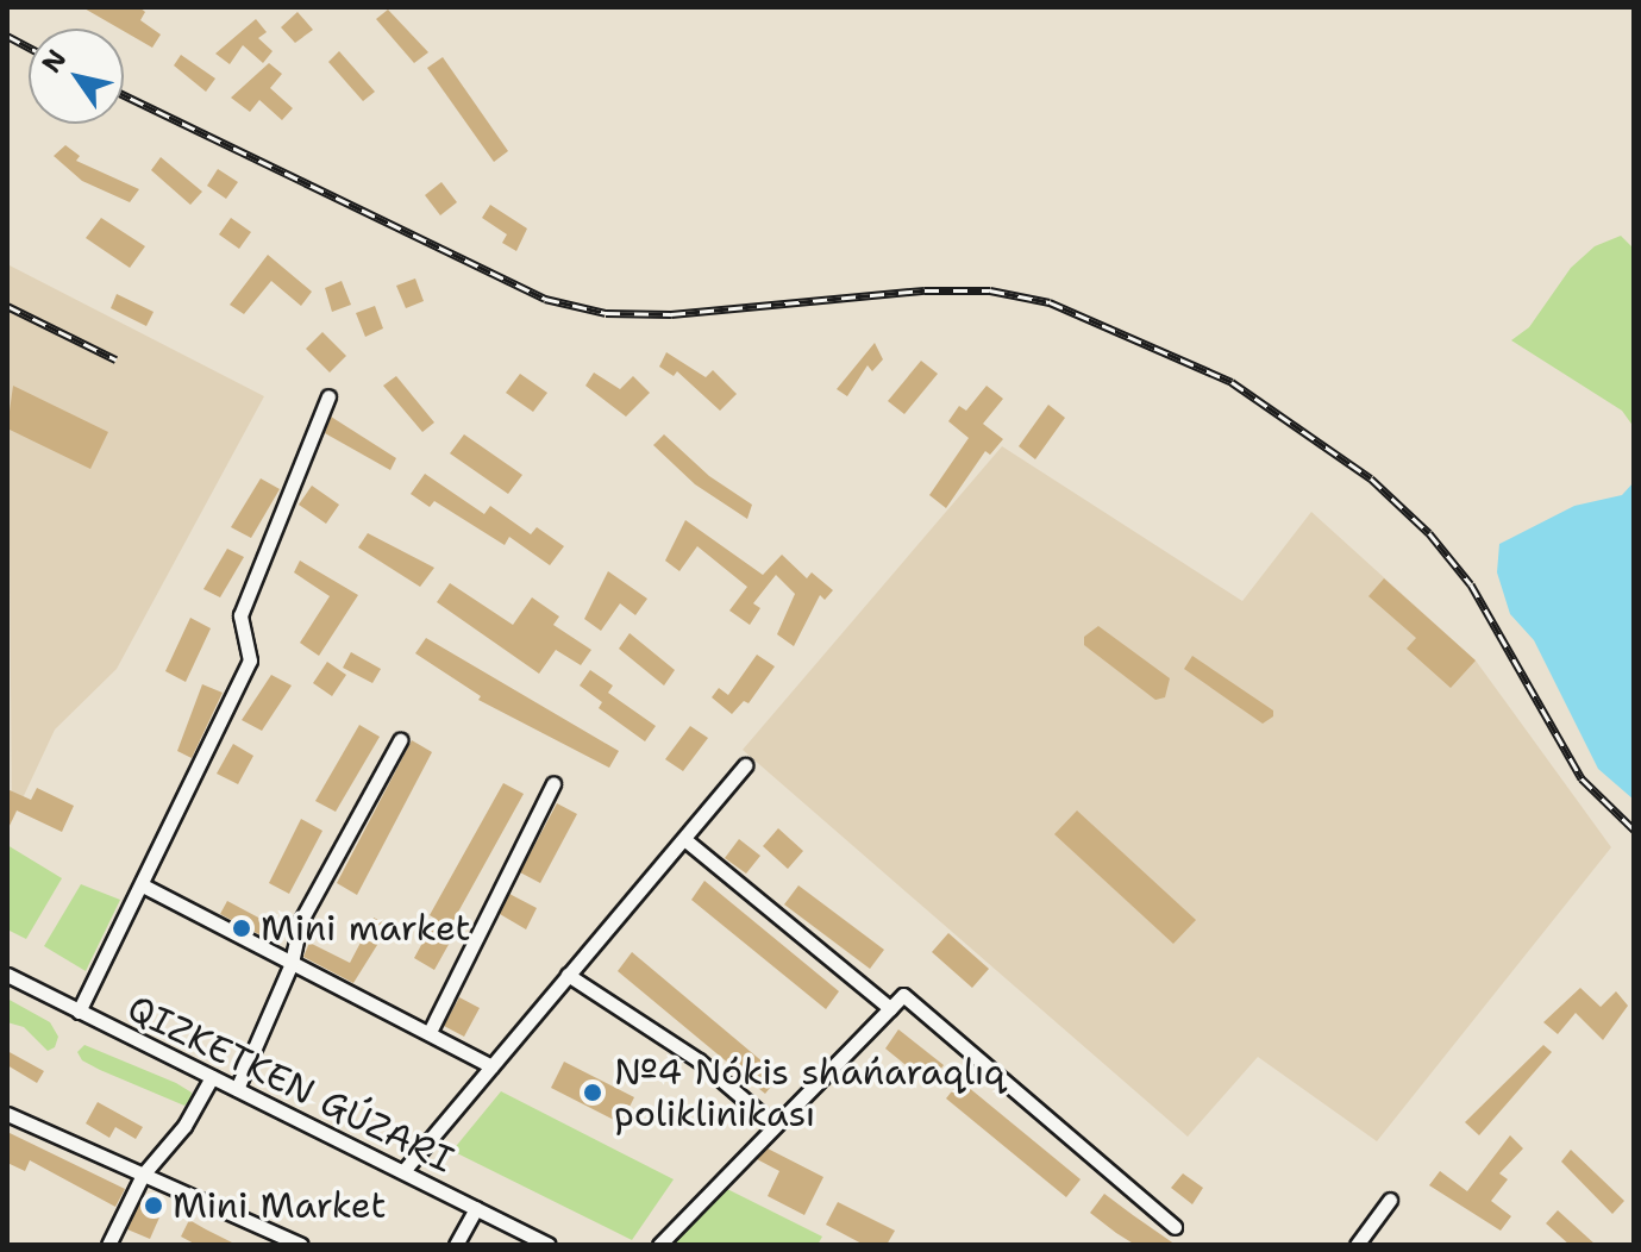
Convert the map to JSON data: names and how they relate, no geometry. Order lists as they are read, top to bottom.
{
  "places": ["Mini market", "№4 Nókis shańaraqlıq poliklinikası", "Mini Market"],
  "north": "top left"
}
